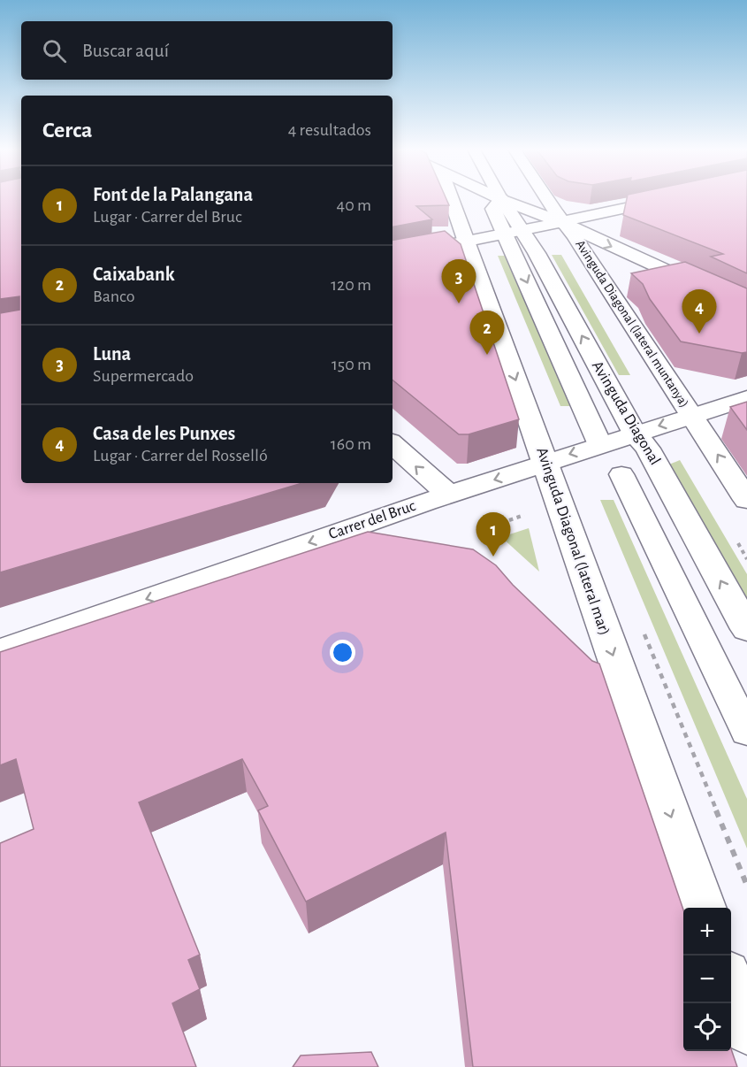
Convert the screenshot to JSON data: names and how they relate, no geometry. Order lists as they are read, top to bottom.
{
  "streets": {
    "street": [
      "Avinguda Diagonal (lateral muntanya)",
      "Avinguda Diagonal",
      "Carrer del Bruc",
      "Avinguda Diagonal (lateral mar)"
    ]
  },
  "crossings": [
    ["Avinguda Diagonal (lateral muntanya)", "Carrer del Bruc"],
    ["Avinguda Diagonal", "Carrer del Bruc"],
    ["Carrer del Bruc", "Avinguda Diagonal (lateral mar)"]
  ],
  "one_way": ["Carrer del Bruc"],
  "page": {
    "search": "Buscar aquí",
    "heading": ["Cerca", "4 resultados"],
    "list": [
      {
        "mark": "1",
        "name": "Font de la Palangana",
        "note": "Lugar · Carrer del Bruc",
        "value": "40 m"
      },
      {
        "mark": "2",
        "name": "Caixabank",
        "note": "Banco",
        "value": "120 m"
      },
      {
        "mark": "3",
        "name": "Luna",
        "note": "Supermercado",
        "value": "150 m"
      },
      {
        "mark": "4",
        "name": "Casa de les Punxes",
        "note": "Lugar · Carrer del Rosselló",
        "value": "160 m"
      }
    ],
    "pins": [
      "3",
      "4",
      "2",
      "1"
    ],
    "map_buttons": ["+", "−"]
  }
}
